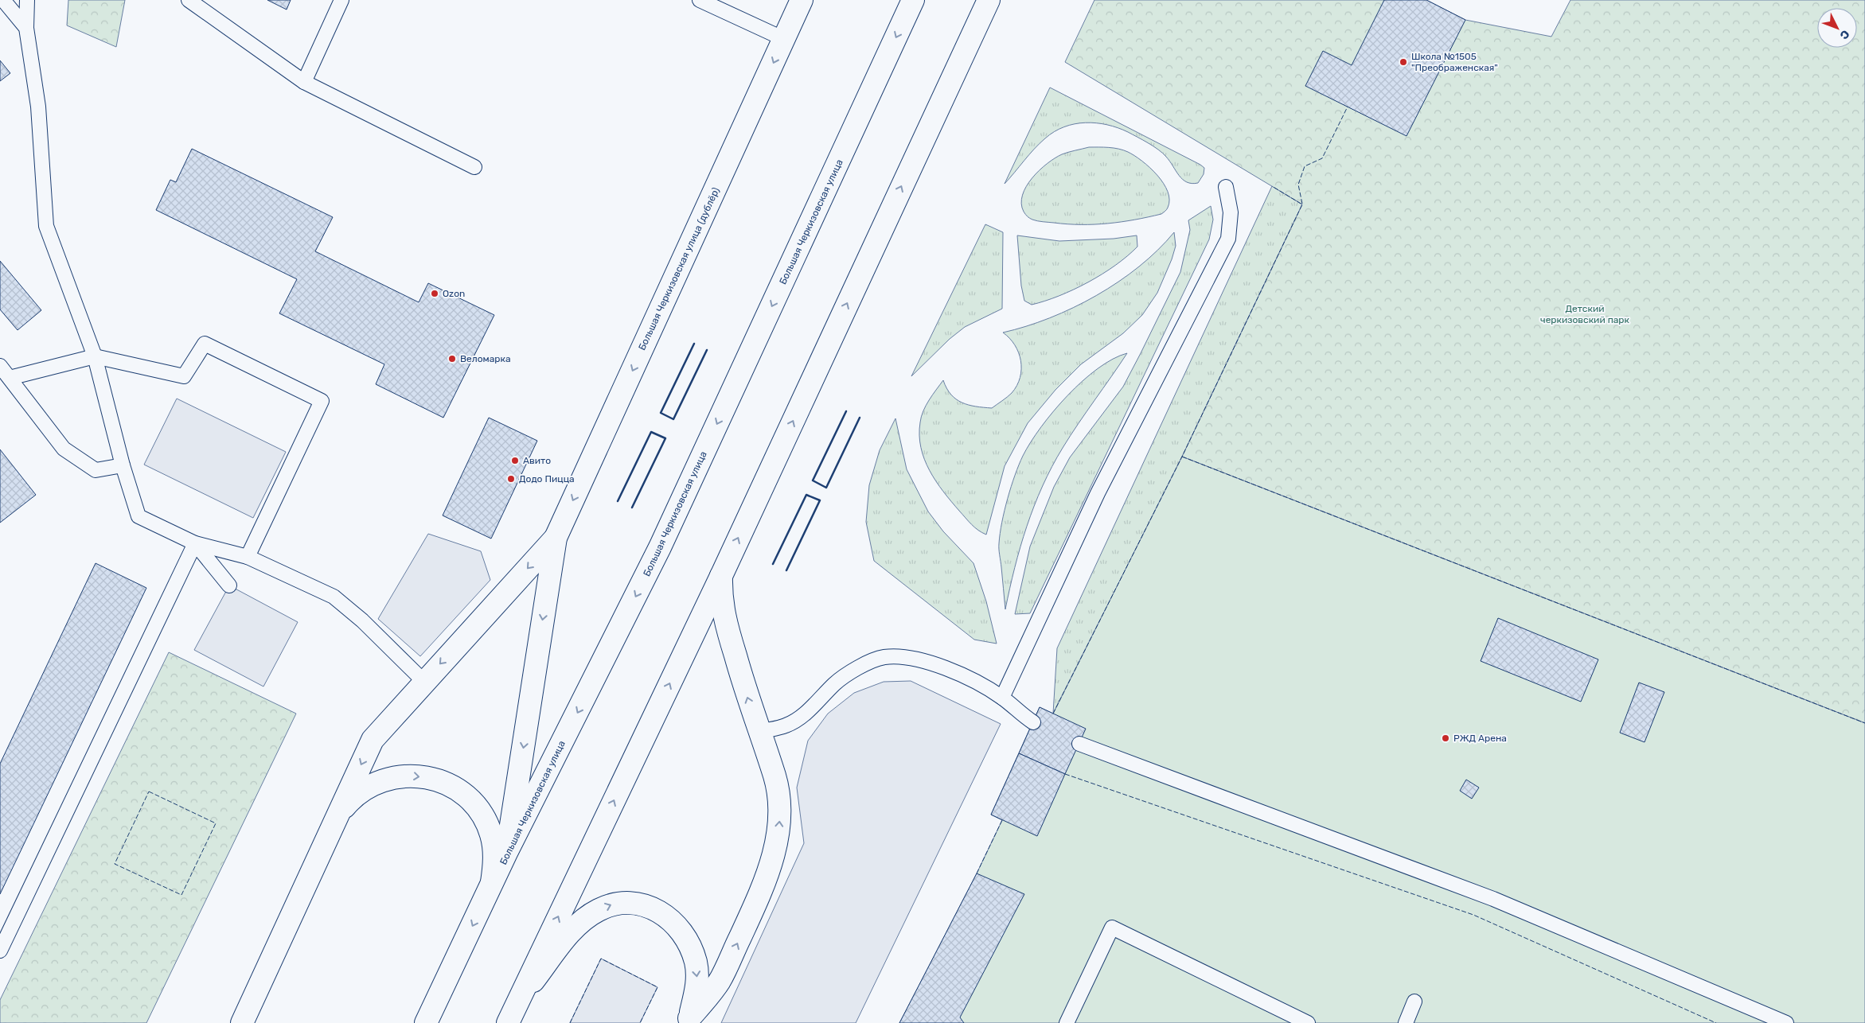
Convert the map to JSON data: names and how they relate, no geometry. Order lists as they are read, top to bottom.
{
  "streets": {
    "street": ["Большая Черкизовская улица", "Большая Черкизовская улица (дублёр)"]
  },
  "parks": ["Детский черкизовский парк"],
  "places": [
    "Школа №1505 \"Преображенская\"",
    "Ozon",
    "Веломарка",
    "Авито",
    "Додо Пицца",
    "РЖД Арена"
  ],
  "north": "bottom right"
}
